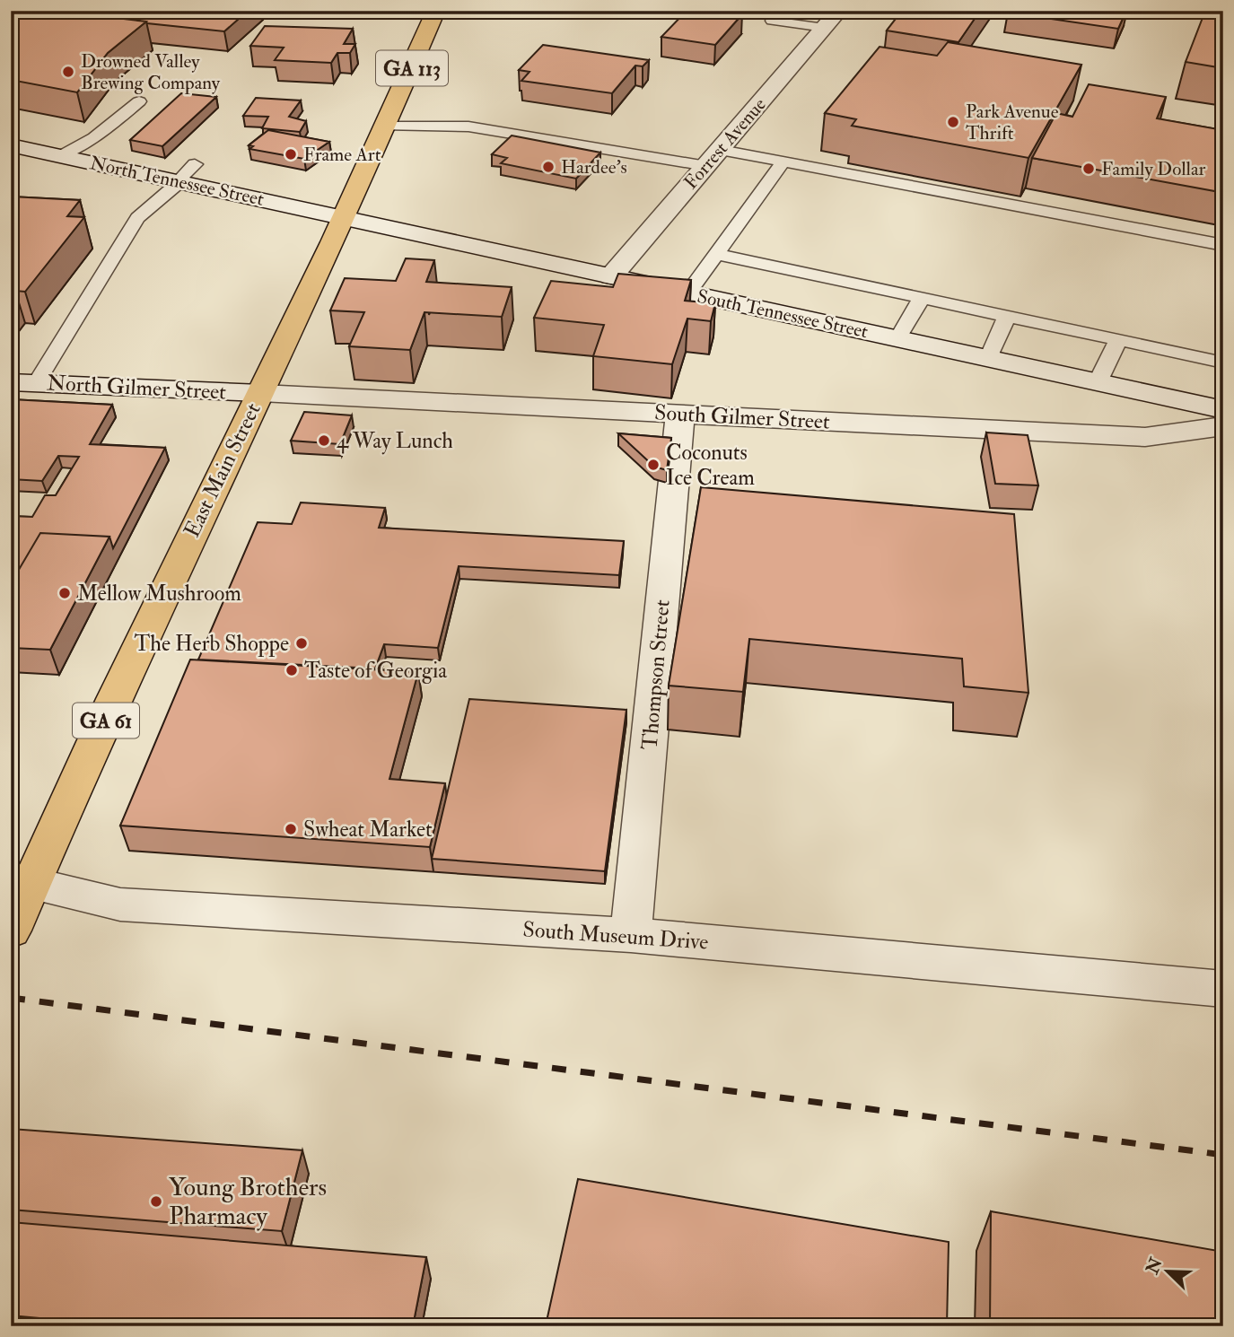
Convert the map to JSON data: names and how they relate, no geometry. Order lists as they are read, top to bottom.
{
  "streets": {
    "main road": ["GA 113", "East Main Street", "GA 61"],
    "street": [
      "Forrest Avenue",
      "North Tennessee Street",
      "South Tennessee Street",
      "North Gilmer Street",
      "South Gilmer Street",
      "Thompson Street",
      "South Museum Drive"
    ]
  },
  "crossings": [
    ["Forrest Avenue", "South Tennessee Street"],
    ["North Tennessee Street", "South Tennessee Street"],
    ["North Tennessee Street", "East Main Street"],
    ["South Tennessee Street", "East Main Street"],
    ["North Gilmer Street", "South Gilmer Street"],
    ["North Gilmer Street", "East Main Street"],
    ["South Gilmer Street", "East Main Street"],
    ["South Gilmer Street", "Thompson Street"],
    ["East Main Street", "South Museum Drive"],
    ["Thompson Street", "South Museum Drive"]
  ],
  "places": [
    "Drowned Valley Brewing Company",
    "Park Avenue Thrift",
    "Frame Art",
    "Hardee's",
    "Family Dollar",
    "4 Way Lunch",
    "Coconuts Ice Cream",
    "Mellow Mushroom",
    "The Herb Shoppe",
    "Taste of Georgia",
    "Swheat Market",
    "Young Brothers Pharmacy"
  ],
  "north": "top left"
}
